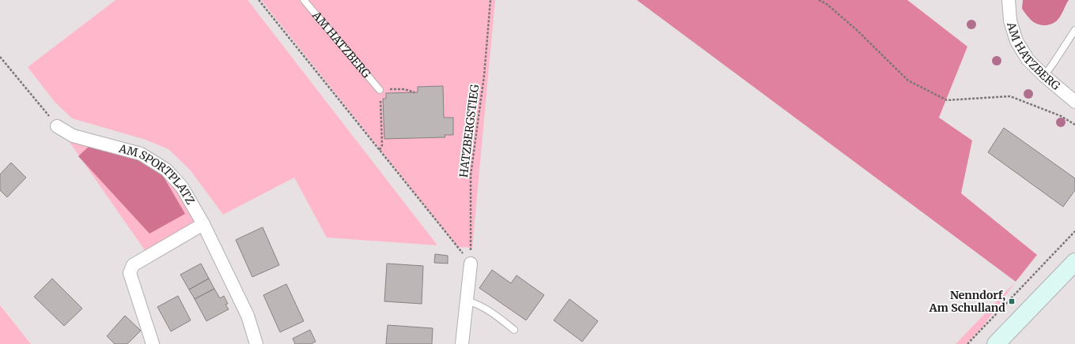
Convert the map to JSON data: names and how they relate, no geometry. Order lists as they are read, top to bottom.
{
  "streets": {
    "street": ["AM HATZBERG", "AM SPORTPLATZ"],
    "path": ["HATZBERGSTIEG"]
  },
  "places": {
    "transit": ["Nenndorf, Am Schulland"]
  }
}
